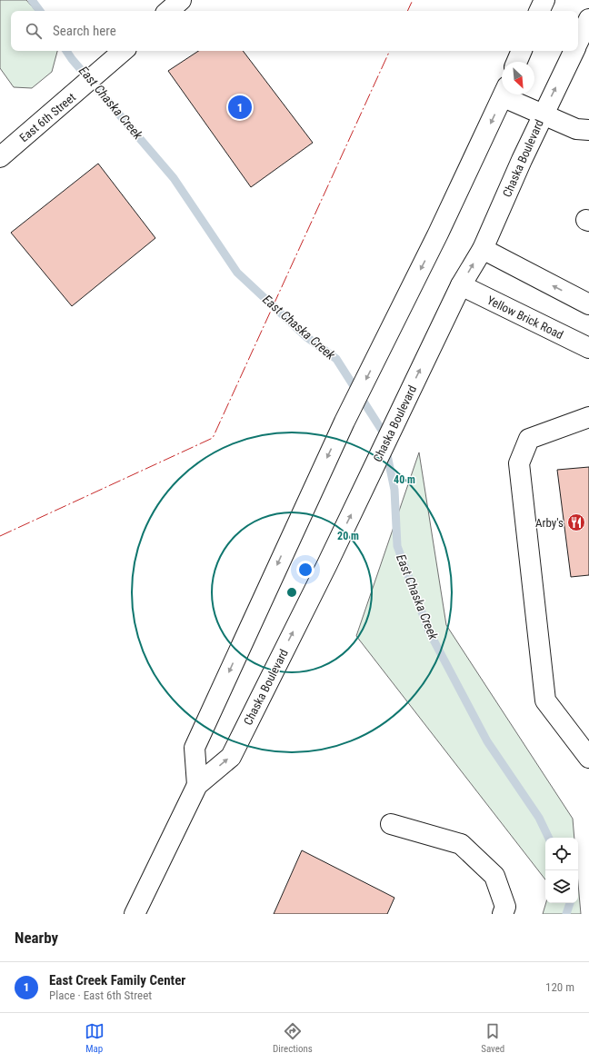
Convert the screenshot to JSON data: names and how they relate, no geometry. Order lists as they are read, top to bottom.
{
  "streets": {
    "main road": ["East 6th Street", "Chaska Boulevard", "Yellow Brick Road"]
  },
  "crossings": [
    ["Chaska Boulevard", "Yellow Brick Road"]
  ],
  "water": ["East Chaska Creek"],
  "places": {
    "restaurant": ["Arby's"]
  },
  "north": "bottom right",
  "page": {
    "search": "Search here",
    "pins": "1",
    "heading": "Nearby",
    "list": [
      {
        "mark": "1",
        "name": "East Creek Family Center",
        "note": "Place · East 6th Street",
        "value": "120 m"
      }
    ],
    "nav": ["Map", "Directions", "Saved"]
  },
  "rings": ["40 m", "20 m"]
}
